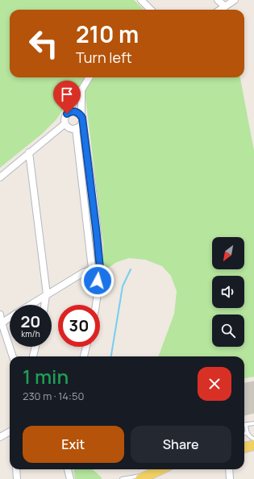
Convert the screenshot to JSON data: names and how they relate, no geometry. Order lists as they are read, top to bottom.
{
  "north": "bottom left",
  "page": {
    "turn": ["210 m", "Turn left"],
    "speed": "20 km/h",
    "limit": "30",
    "heading": ["1 min", "230 m · 14:50"],
    "buttons": ["Exit", "Share"]
  }
}
